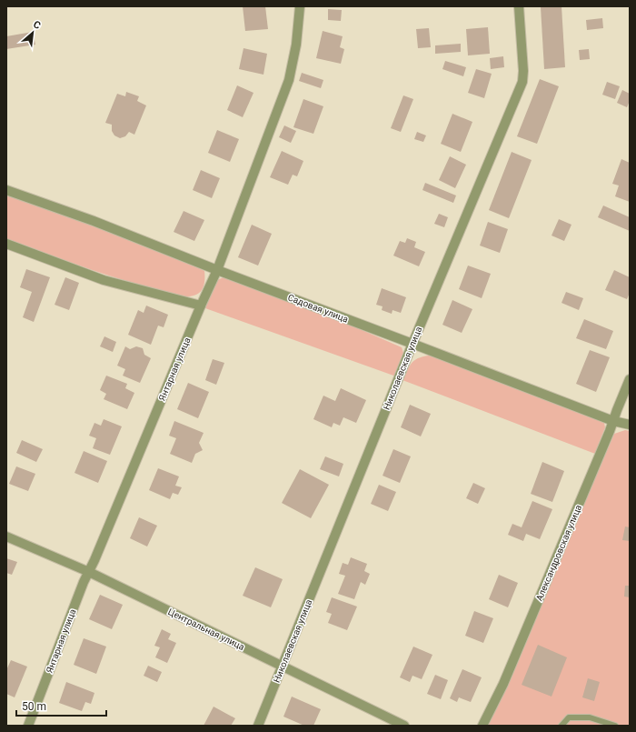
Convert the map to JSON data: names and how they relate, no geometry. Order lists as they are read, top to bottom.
{
  "streets": {
    "street": [
      "Садовая улица",
      "Николаевская улица",
      "Янтарная улица",
      "Александровская улица",
      "Центральная улица"
    ]
  },
  "crossings": [
    ["Садовая улица", "Николаевская улица"],
    ["Садовая улица", "Янтарная улица"],
    ["Садовая улица", "Александровская улица"],
    ["Николаевская улица", "Центральная улица"],
    ["Янтарная улица", "Центральная улица"]
  ],
  "scale_bar": "50 m",
  "north": "top right"
}
